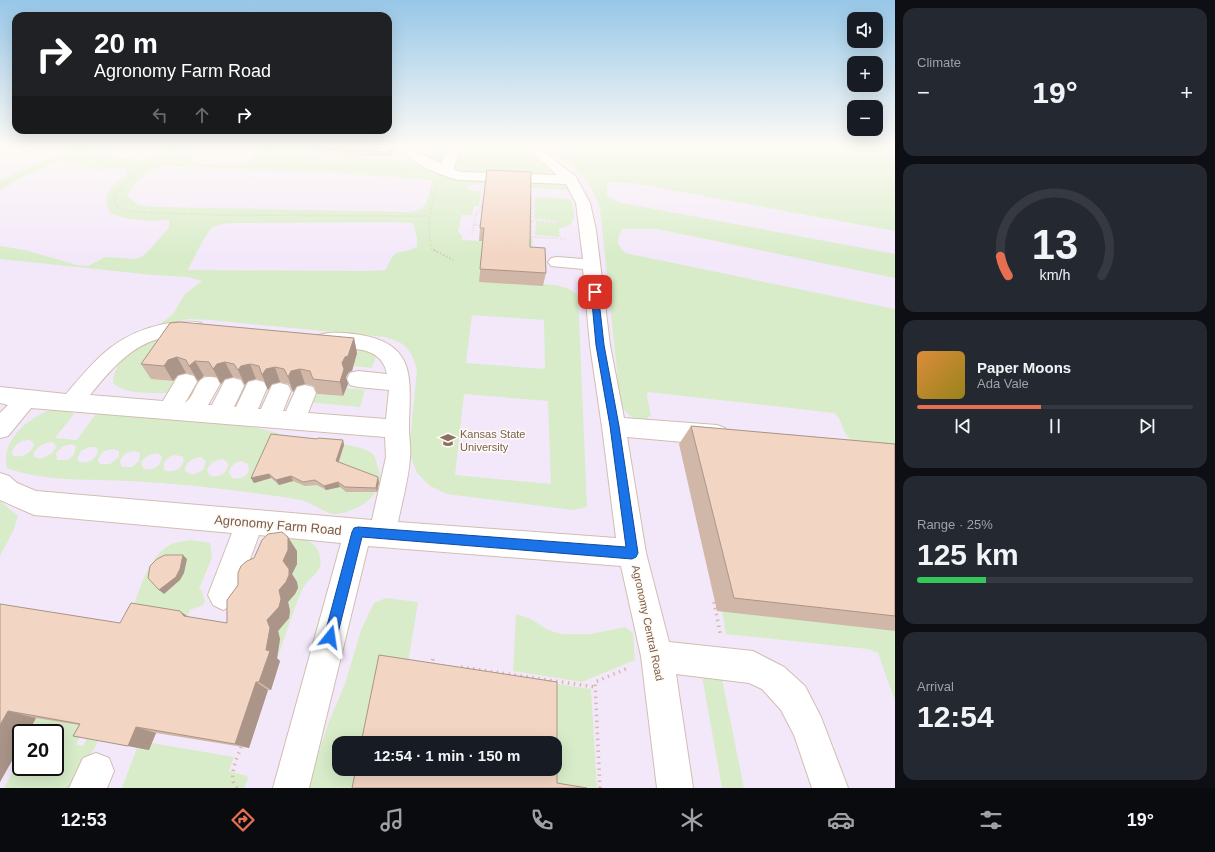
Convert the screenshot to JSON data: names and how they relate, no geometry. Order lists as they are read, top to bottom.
{
  "streets": {
    "street": ["Agronomy Farm Road", "Agronomy Central Road"]
  },
  "crossings": [
    ["Agronomy Farm Road", "Agronomy Central Road"]
  ],
  "places": {
    "school or university": ["Kansas State University"]
  },
  "page": {
    "tile": [
      "Climate",
      ["Range · 25%", "125 km"],
      ["Arrival", "12:54"]
    ],
    "map_buttons": ["+", "−"],
    "turn": ["20 m", "Agronomy Farm Road"],
    "heat": ["−", "19°", "+"],
    "song": ["Paper Moons", "Ada Vale"],
    "limit": "20",
    "trip": "12:54 · 1 min · 150 m",
    "tabs": ["12:53", "19°"],
    "gauge": ["13", "km/h"]
  }
}
